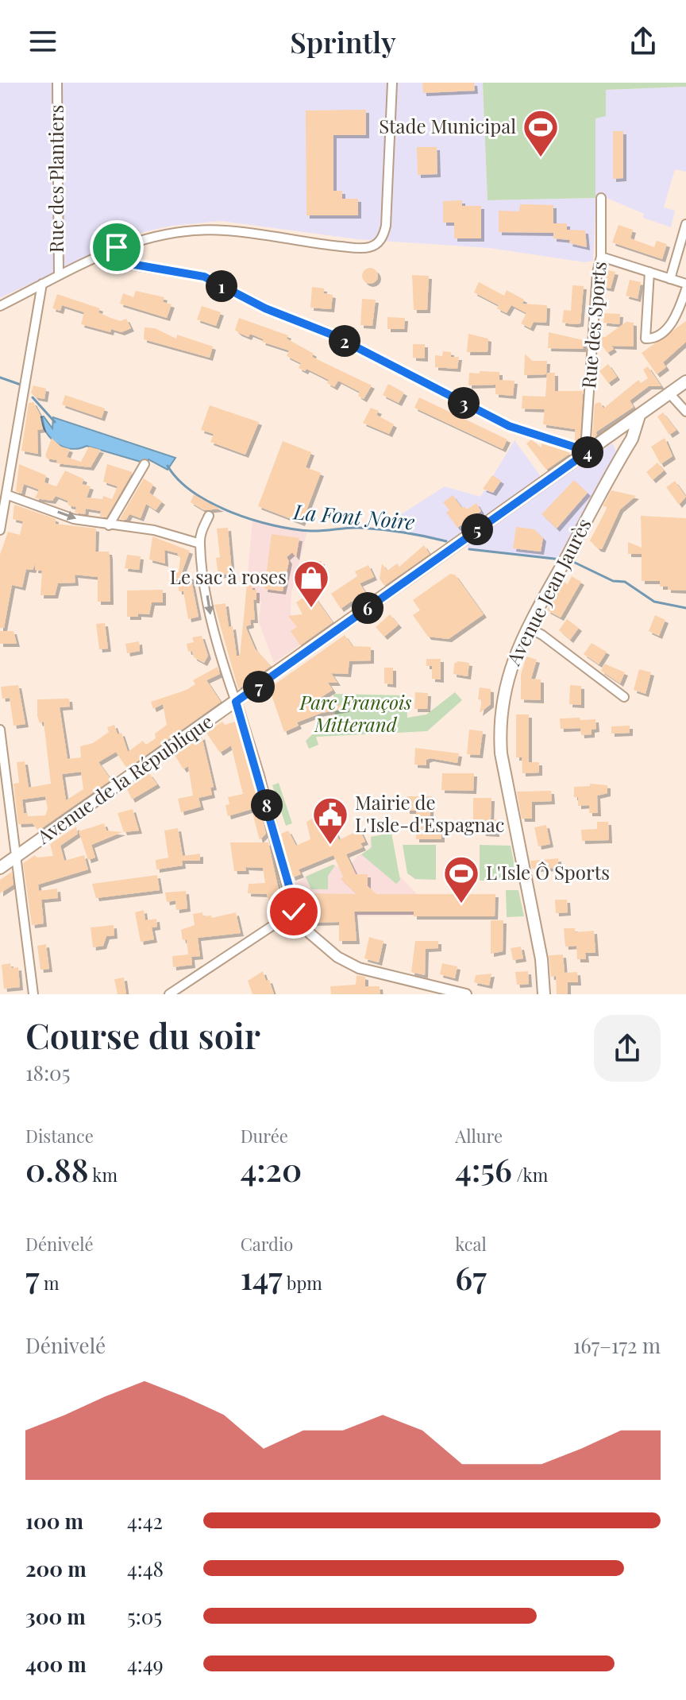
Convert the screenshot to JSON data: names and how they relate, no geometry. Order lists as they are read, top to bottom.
{
  "streets": {
    "main road": ["Avenue Jean Jaurès", "Avenue de la République"],
    "street": ["Rue des Plantiers", "Rue des Sports"]
  },
  "crossings": [
    ["Rue des Sports", "Avenue de la République"],
    ["Avenue Jean Jaurès", "Avenue de la République"]
  ],
  "water": ["La Font Noire"],
  "parks": ["Parc François Mitterand"],
  "places": {
    "sports": ["Stade Municipal", "L'Isle Ô Sports"],
    "shop": ["Le sac à roses"],
    "public building": ["Mairie de L'Isle-d'Espagnac"]
  },
  "page": {
    "header": "Sprintly",
    "pins": [
      "1",
      "2",
      "3",
      "4",
      "5",
      "6",
      "7",
      "8"
    ],
    "heading": ["Course du soir", "18:05"],
    "stats": [
      ["Distance", "0.88 km"],
      ["Durée", "4:20"],
      ["Allure", "4:56 /km"],
      ["Dénivelé", "7 m"],
      ["Cardio", "147 bpm"],
      ["kcal", "67"]
    ],
    "chart": ["Dénivelé", "167–172 m"],
    "list": [
      {
        "name": "100 m",
        "note": "4:42"
      },
      {
        "name": "200 m",
        "note": "4:48"
      },
      {
        "name": "300 m",
        "note": "5:05"
      },
      {
        "name": "400 m",
        "note": "4:49"
      }
    ]
  }
}
